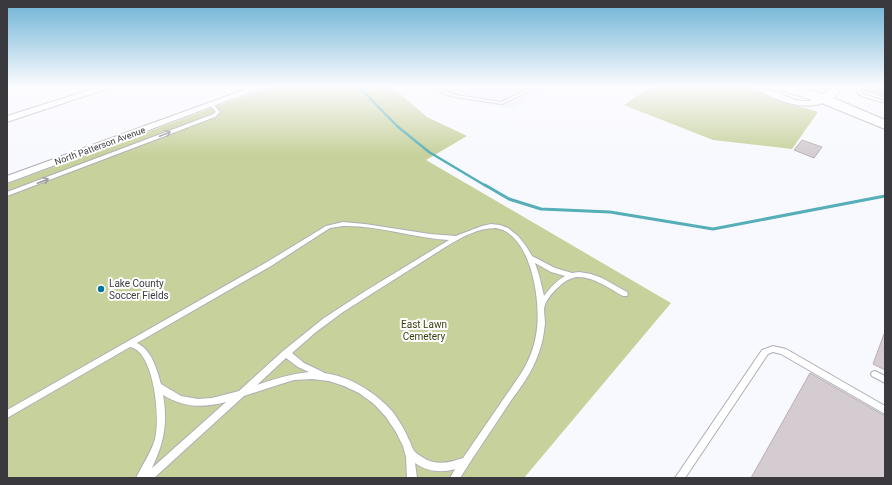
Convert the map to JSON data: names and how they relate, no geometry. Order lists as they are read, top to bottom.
{
  "streets": {
    "street": ["North Patterson Avenue"]
  },
  "parks": ["East Lawn Cemetery"],
  "places": ["Lake County Soccer Fields"]
}
